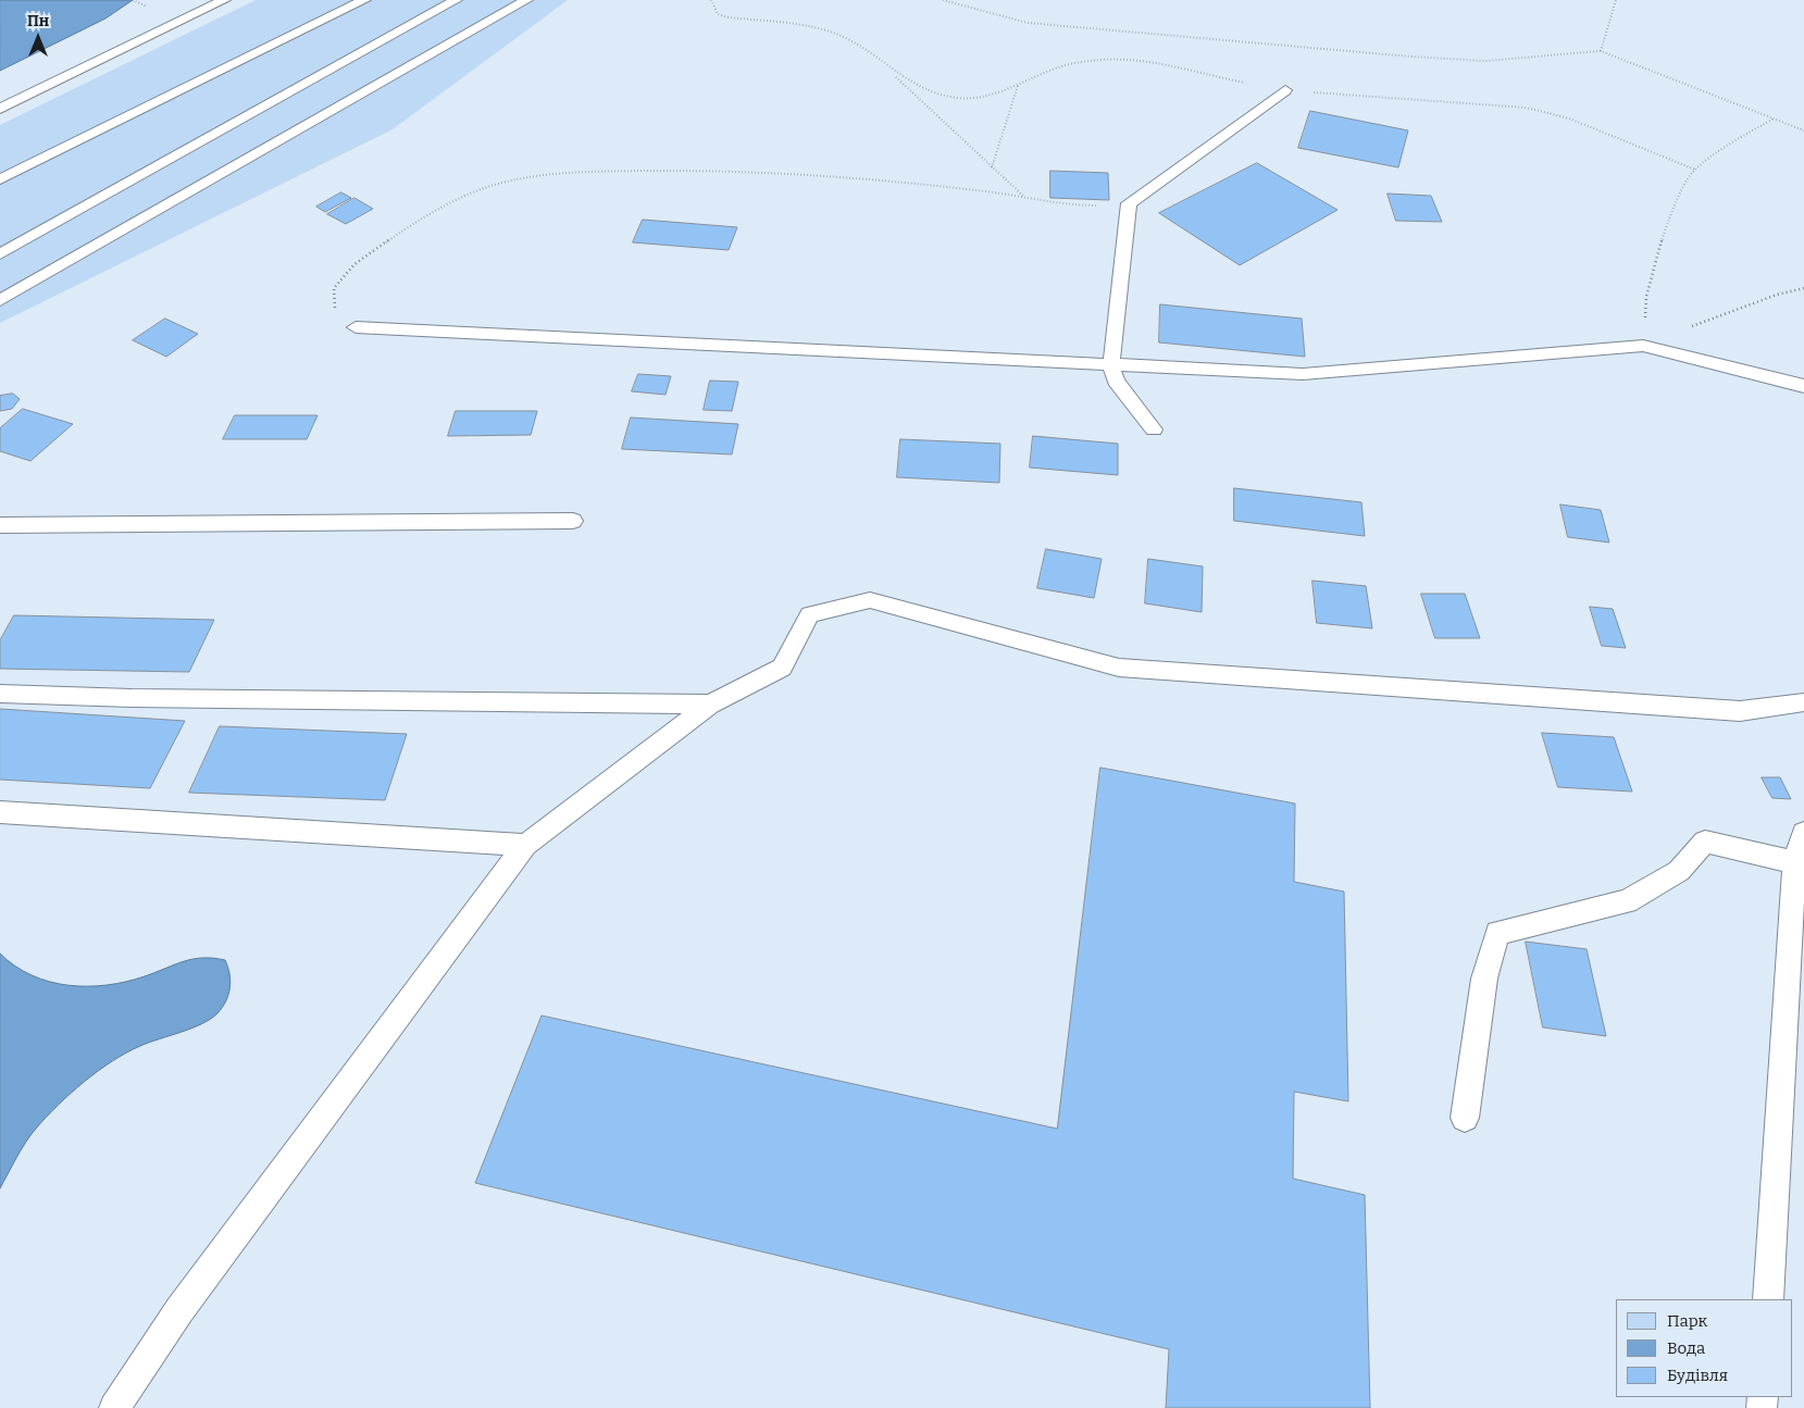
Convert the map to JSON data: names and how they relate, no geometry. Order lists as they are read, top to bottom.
{
  "legend": ["Парк", "Вода", "Будівля"],
  "north": "top"
}
